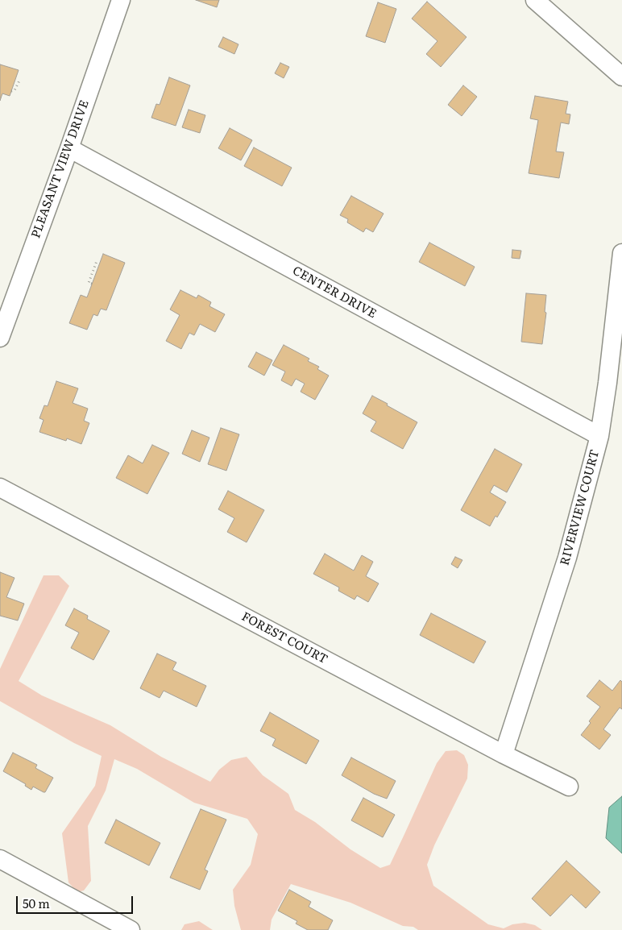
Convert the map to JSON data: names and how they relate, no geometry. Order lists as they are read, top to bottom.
{
  "streets": {
    "street": [
      "PLEASANT VIEW DRIVE",
      "CENTER DRIVE",
      "RIVERVIEW COURT",
      "FOREST COURT"
    ]
  },
  "crossings": [
    ["PLEASANT VIEW DRIVE", "CENTER DRIVE"],
    ["CENTER DRIVE", "RIVERVIEW COURT"],
    ["RIVERVIEW COURT", "FOREST COURT"]
  ],
  "scale_bar": "50 m"
}
